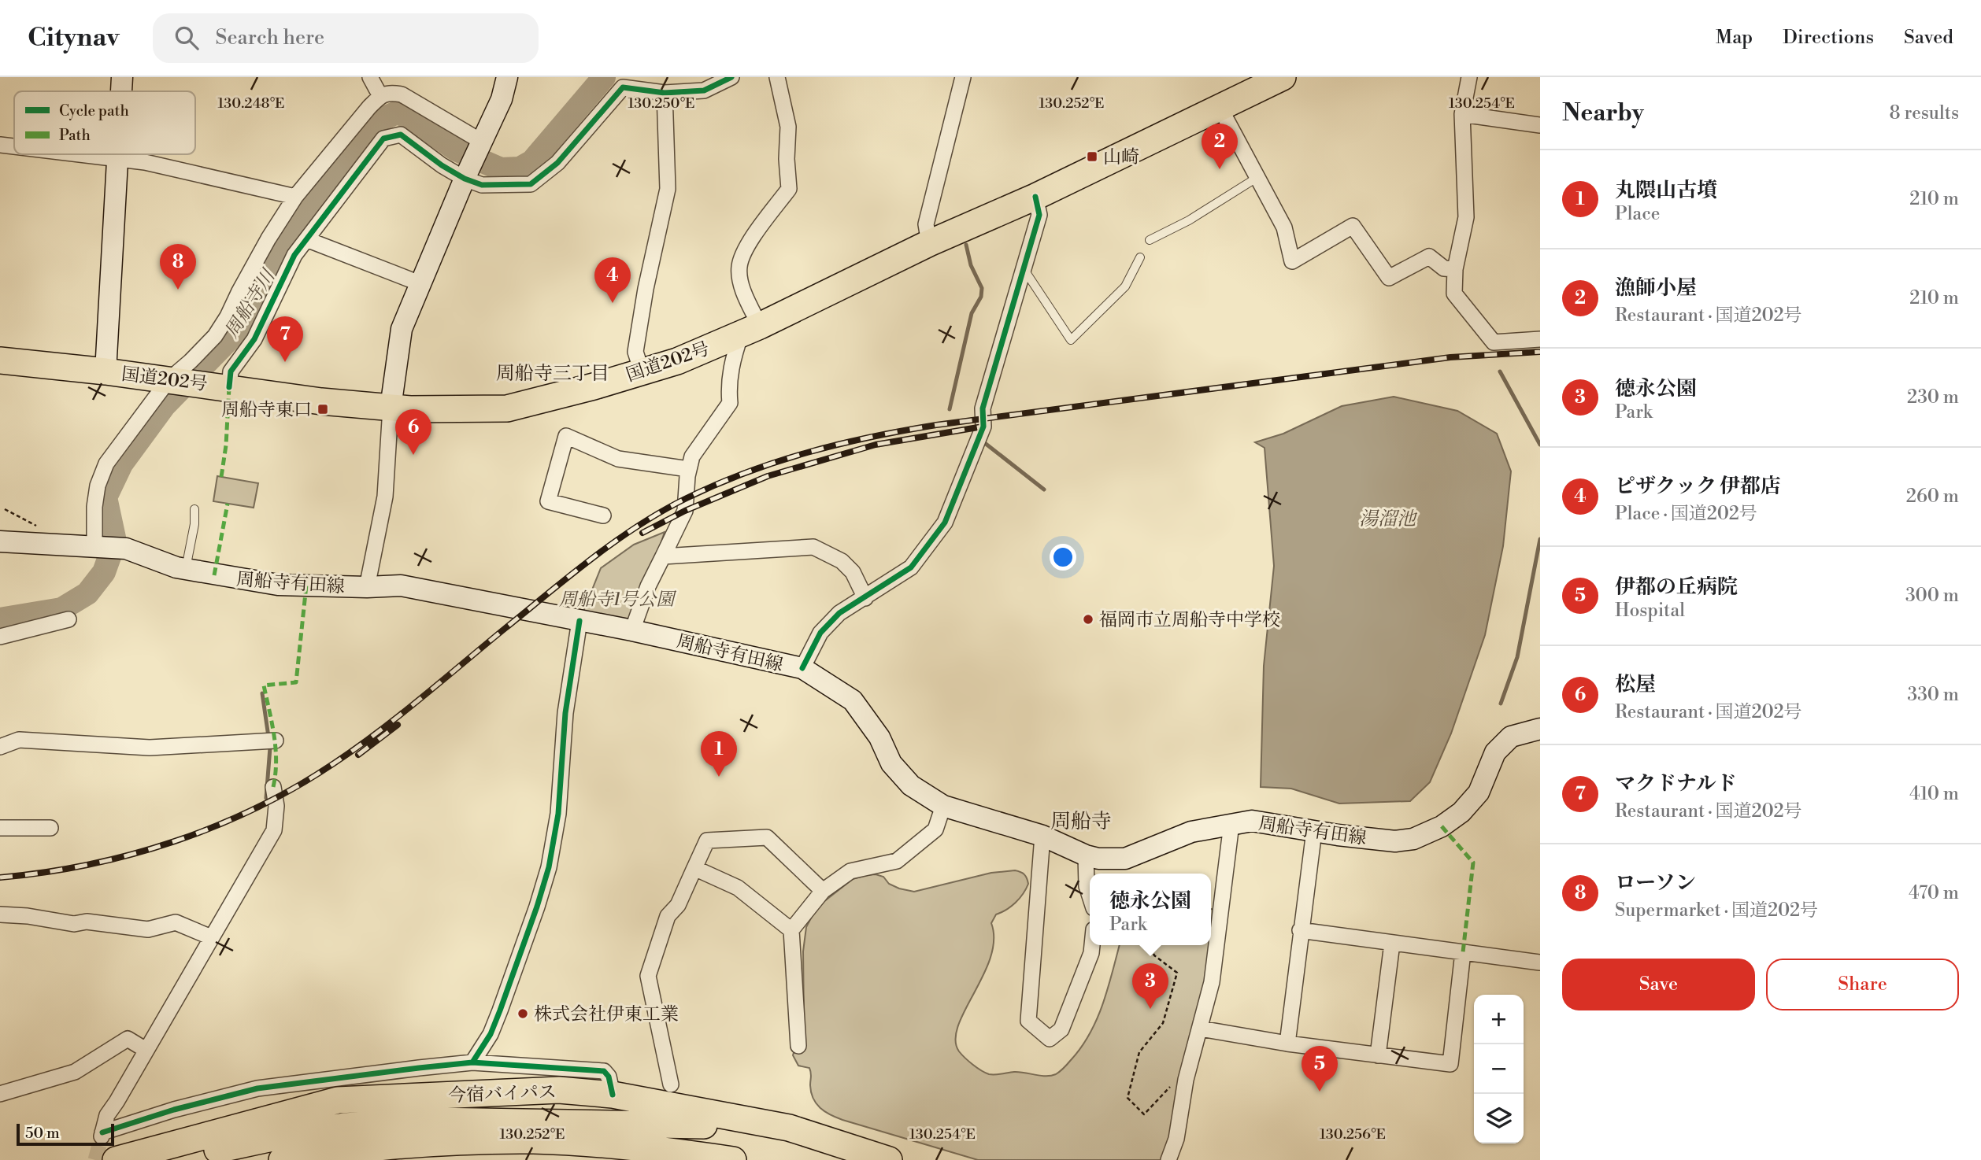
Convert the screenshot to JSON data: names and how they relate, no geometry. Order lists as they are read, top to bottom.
{
  "streets": {
    "highway": ["国道202号", "今宿バイパス"],
    "main road": ["周船寺有田線"]
  },
  "districts": ["周船寺三丁目", "周船寺"],
  "water": ["周船寺川", "湯溜池"],
  "parks": ["周船寺1号公園"],
  "places": {
    "transit": ["山崎", "周船寺東口"],
    "other": ["福岡市立周船寺中学校", "株式会社伊東工業"]
  },
  "legend": ["Cycle path", "Path"],
  "scale_bar": "50 m",
  "page": {
    "header": "Citynav",
    "search": "Search here",
    "nav": ["Map", "Directions", "Saved"],
    "heading": ["Nearby", "8 results"],
    "pins": [
      "2",
      "8",
      "4",
      "7",
      "6",
      "1",
      "3",
      "5"
    ],
    "list": [
      {
        "mark": "1",
        "name": "丸隈山古墳",
        "note": "Place",
        "value": "210 m"
      },
      {
        "mark": "2",
        "name": "漁師小屋",
        "note": "Restaurant · 国道202号",
        "value": "210 m"
      },
      {
        "mark": "3",
        "name": "徳永公園",
        "note": "Park",
        "value": "230 m"
      },
      {
        "mark": "4",
        "name": "ピザクック 伊都店",
        "note": "Place · 国道202号",
        "value": "260 m"
      },
      {
        "mark": "5",
        "name": "伊都の丘病院",
        "note": "Hospital",
        "value": "300 m"
      },
      {
        "mark": "6",
        "name": "松屋",
        "note": "Restaurant · 国道202号",
        "value": "330 m"
      },
      {
        "mark": "7",
        "name": "マクドナルド",
        "note": "Restaurant · 国道202号",
        "value": "410 m"
      },
      {
        "mark": "8",
        "name": "ローソン",
        "note": "Supermarket · 国道202号",
        "value": "470 m"
      }
    ],
    "popup": ["徳永公園", "Park"],
    "buttons": ["Save", "Share"],
    "map_buttons": ["+", "−"],
    "scale": "50 m"
  },
  "coordinates": [
    "130.248°E",
    "130.250°E",
    "130.252°E",
    "130.254°E",
    "130.256°E"
  ]
}
